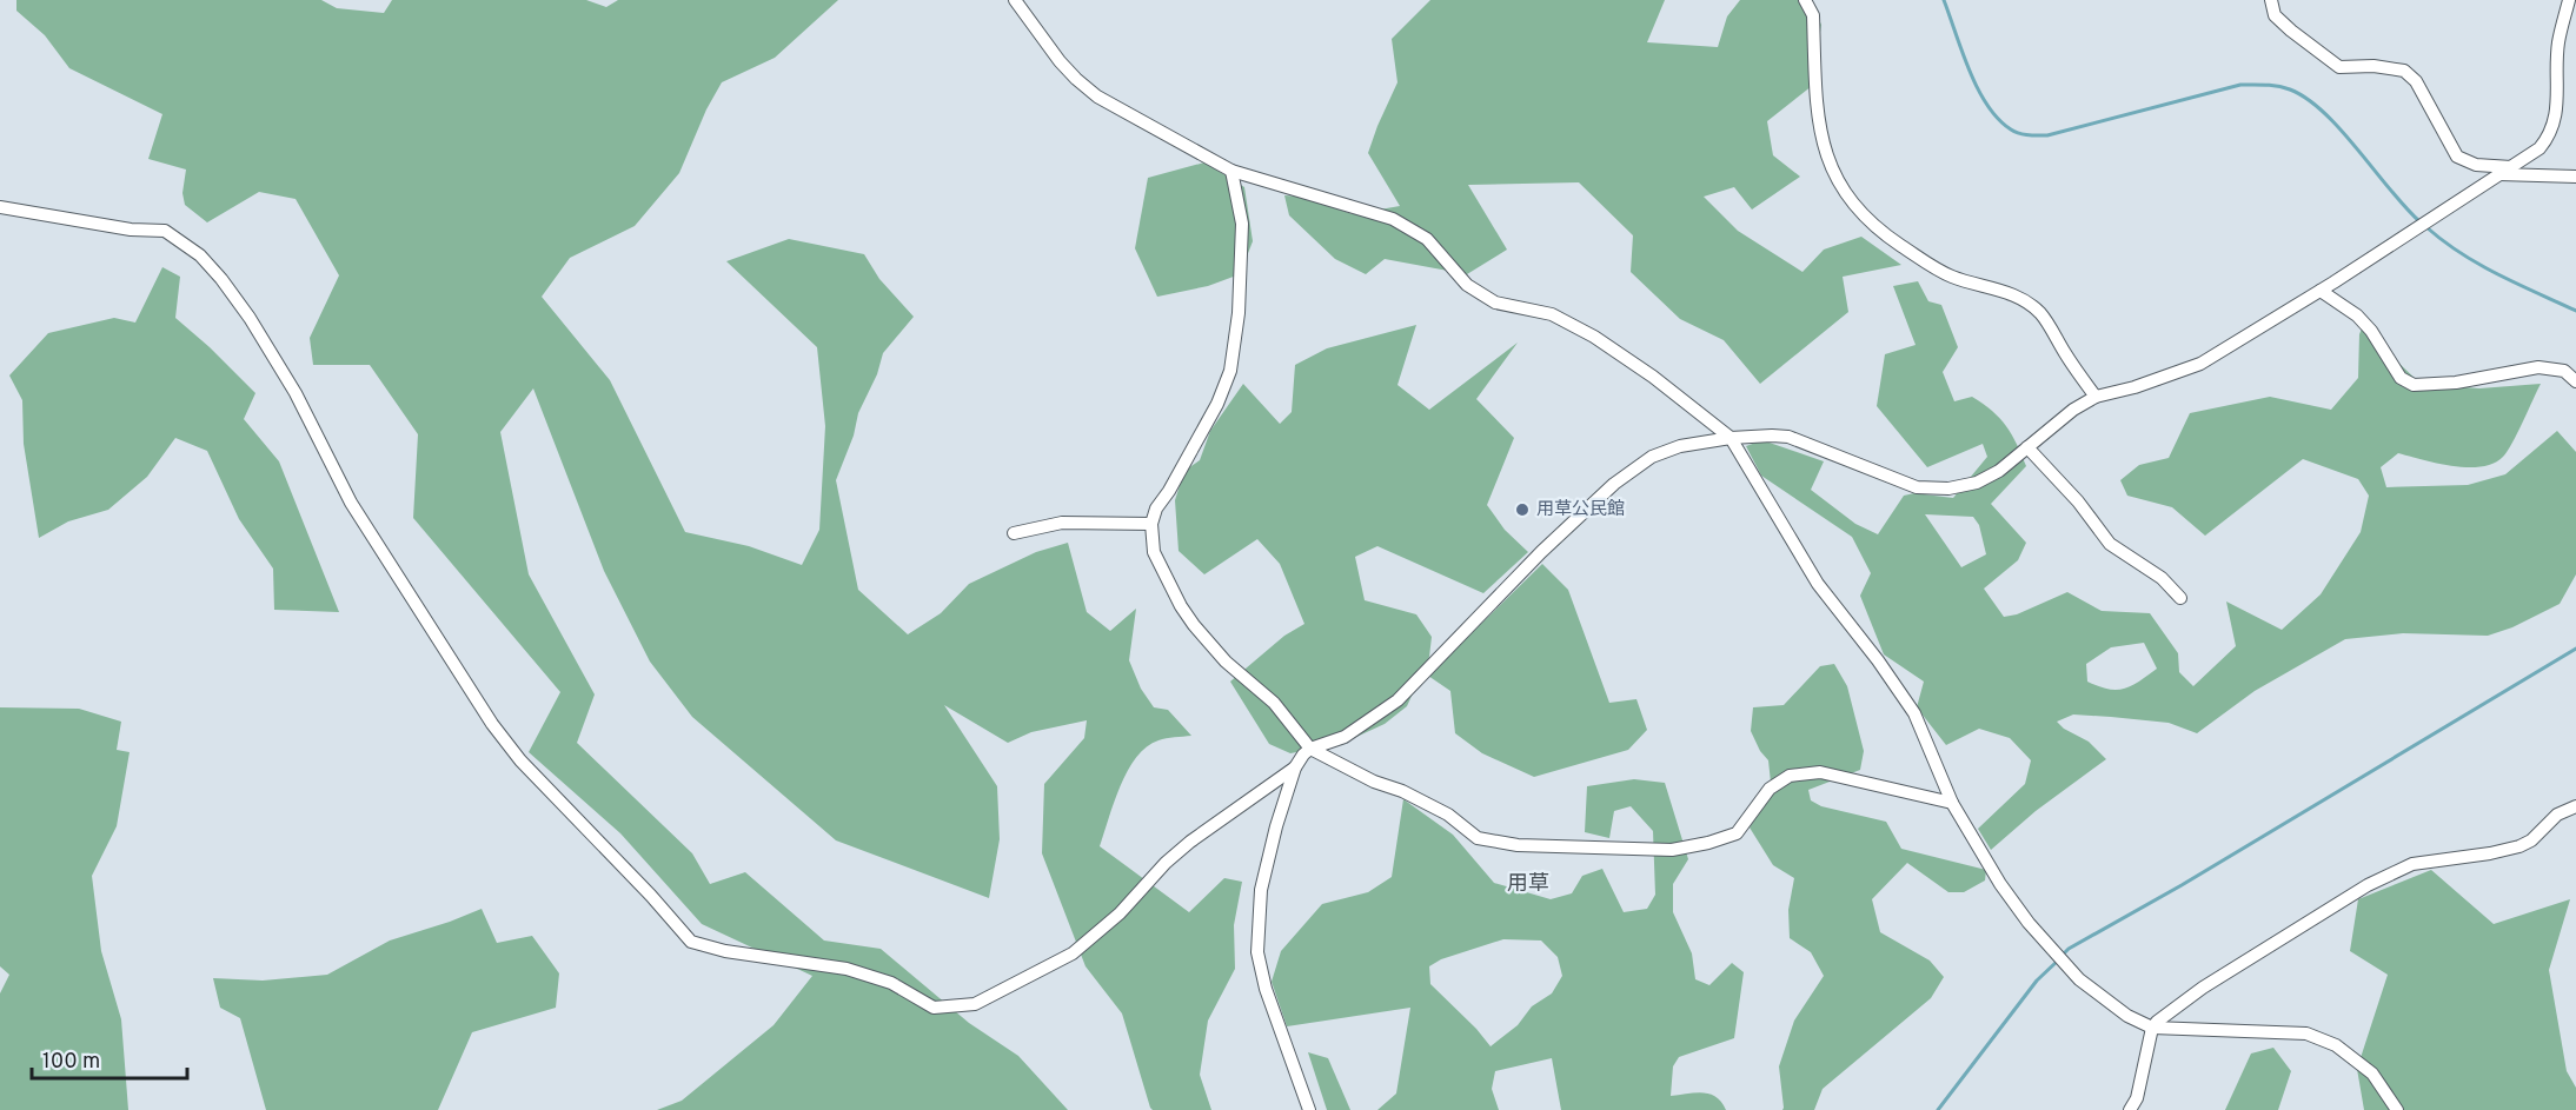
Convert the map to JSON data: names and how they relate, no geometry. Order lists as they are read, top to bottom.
{
  "districts": ["用草"],
  "places": ["用草公民館"],
  "scale_bar": "100 m"
}
